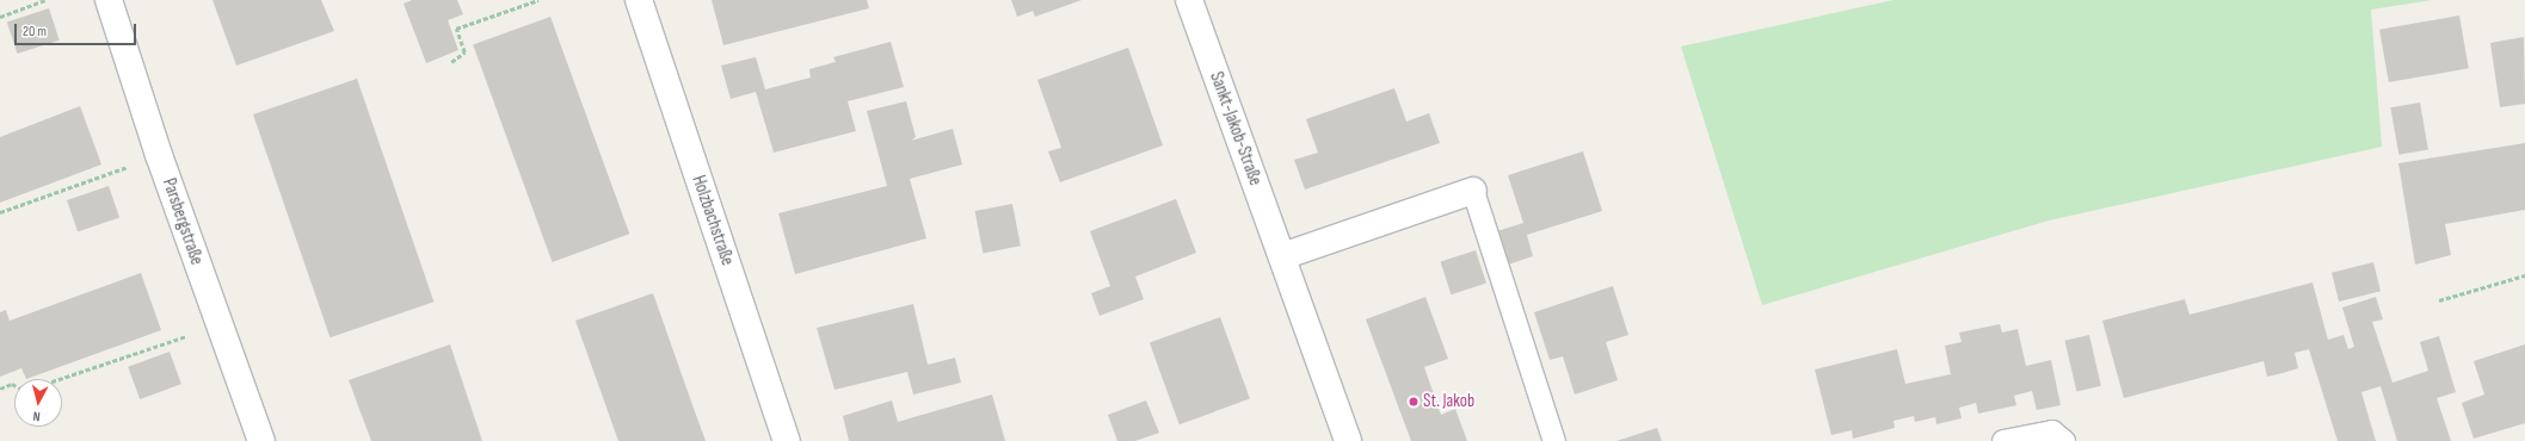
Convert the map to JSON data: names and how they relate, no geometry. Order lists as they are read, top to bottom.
{
  "streets": {
    "street": ["Sankt-Jakob-Straße", "Holzbachstraße", "Parsbergstraße"]
  },
  "places": ["St. Jakob"],
  "scale_bar": "20 m",
  "north": "bottom"
}
